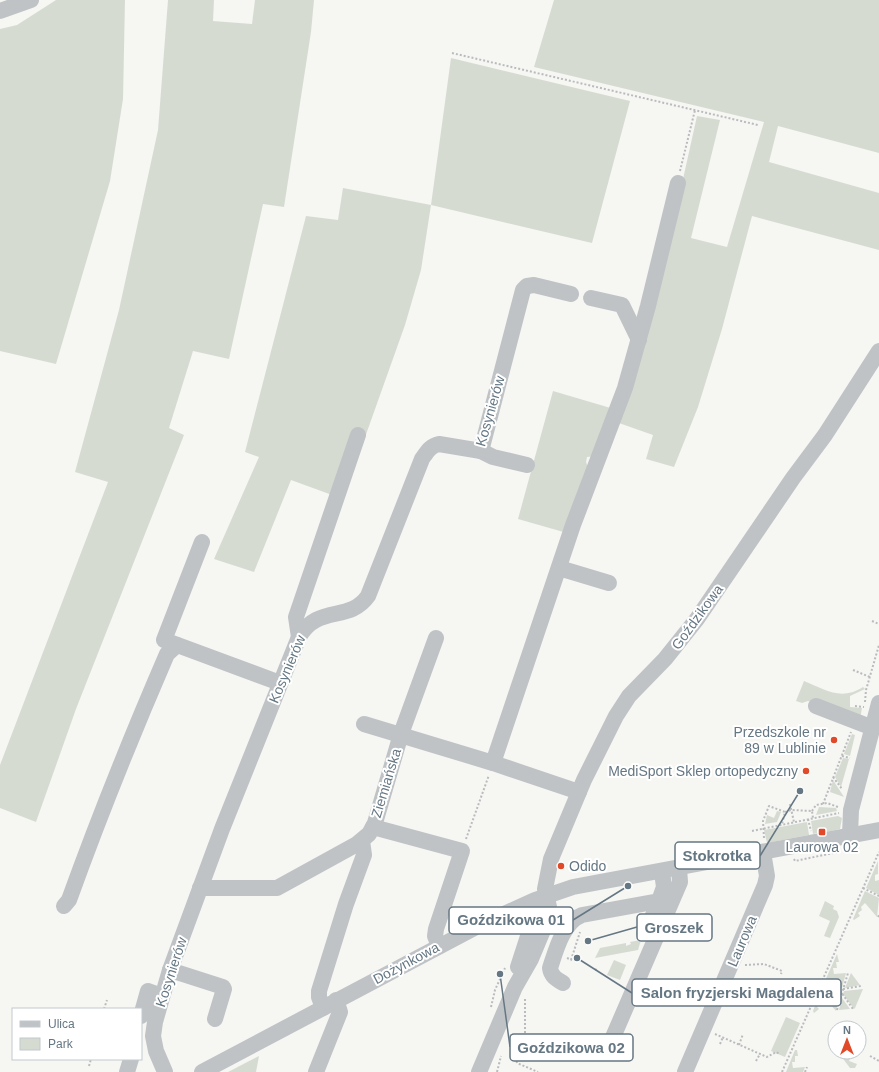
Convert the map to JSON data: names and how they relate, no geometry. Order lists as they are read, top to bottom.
{
  "streets": {
    "street": [
      "Kosynierów",
      "Goździkowa",
      "Ziemiańska",
      "Laurowa",
      "Dożynkowa"
    ]
  },
  "crossings": [
    ["Kosynierów", "Ziemiańska"],
    ["Goździkowa", "Ziemiańska"],
    ["Goździkowa", "Dożynkowa"],
    ["Laurowa", "Dożynkowa"]
  ],
  "places": {
    "other": [
      "Przedszkole nr 89 w Lublinie",
      "MediSport Sklep ortopedyczny",
      "Stokrotka",
      "Odido",
      "Goździkowa 01",
      "Groszek",
      "Salon fryzjerski Magdalena",
      "Goździkowa 02"
    ],
    "transit": ["Laurowa 02"]
  },
  "legend": ["Ulica", "Park"],
  "north": "top"
}
